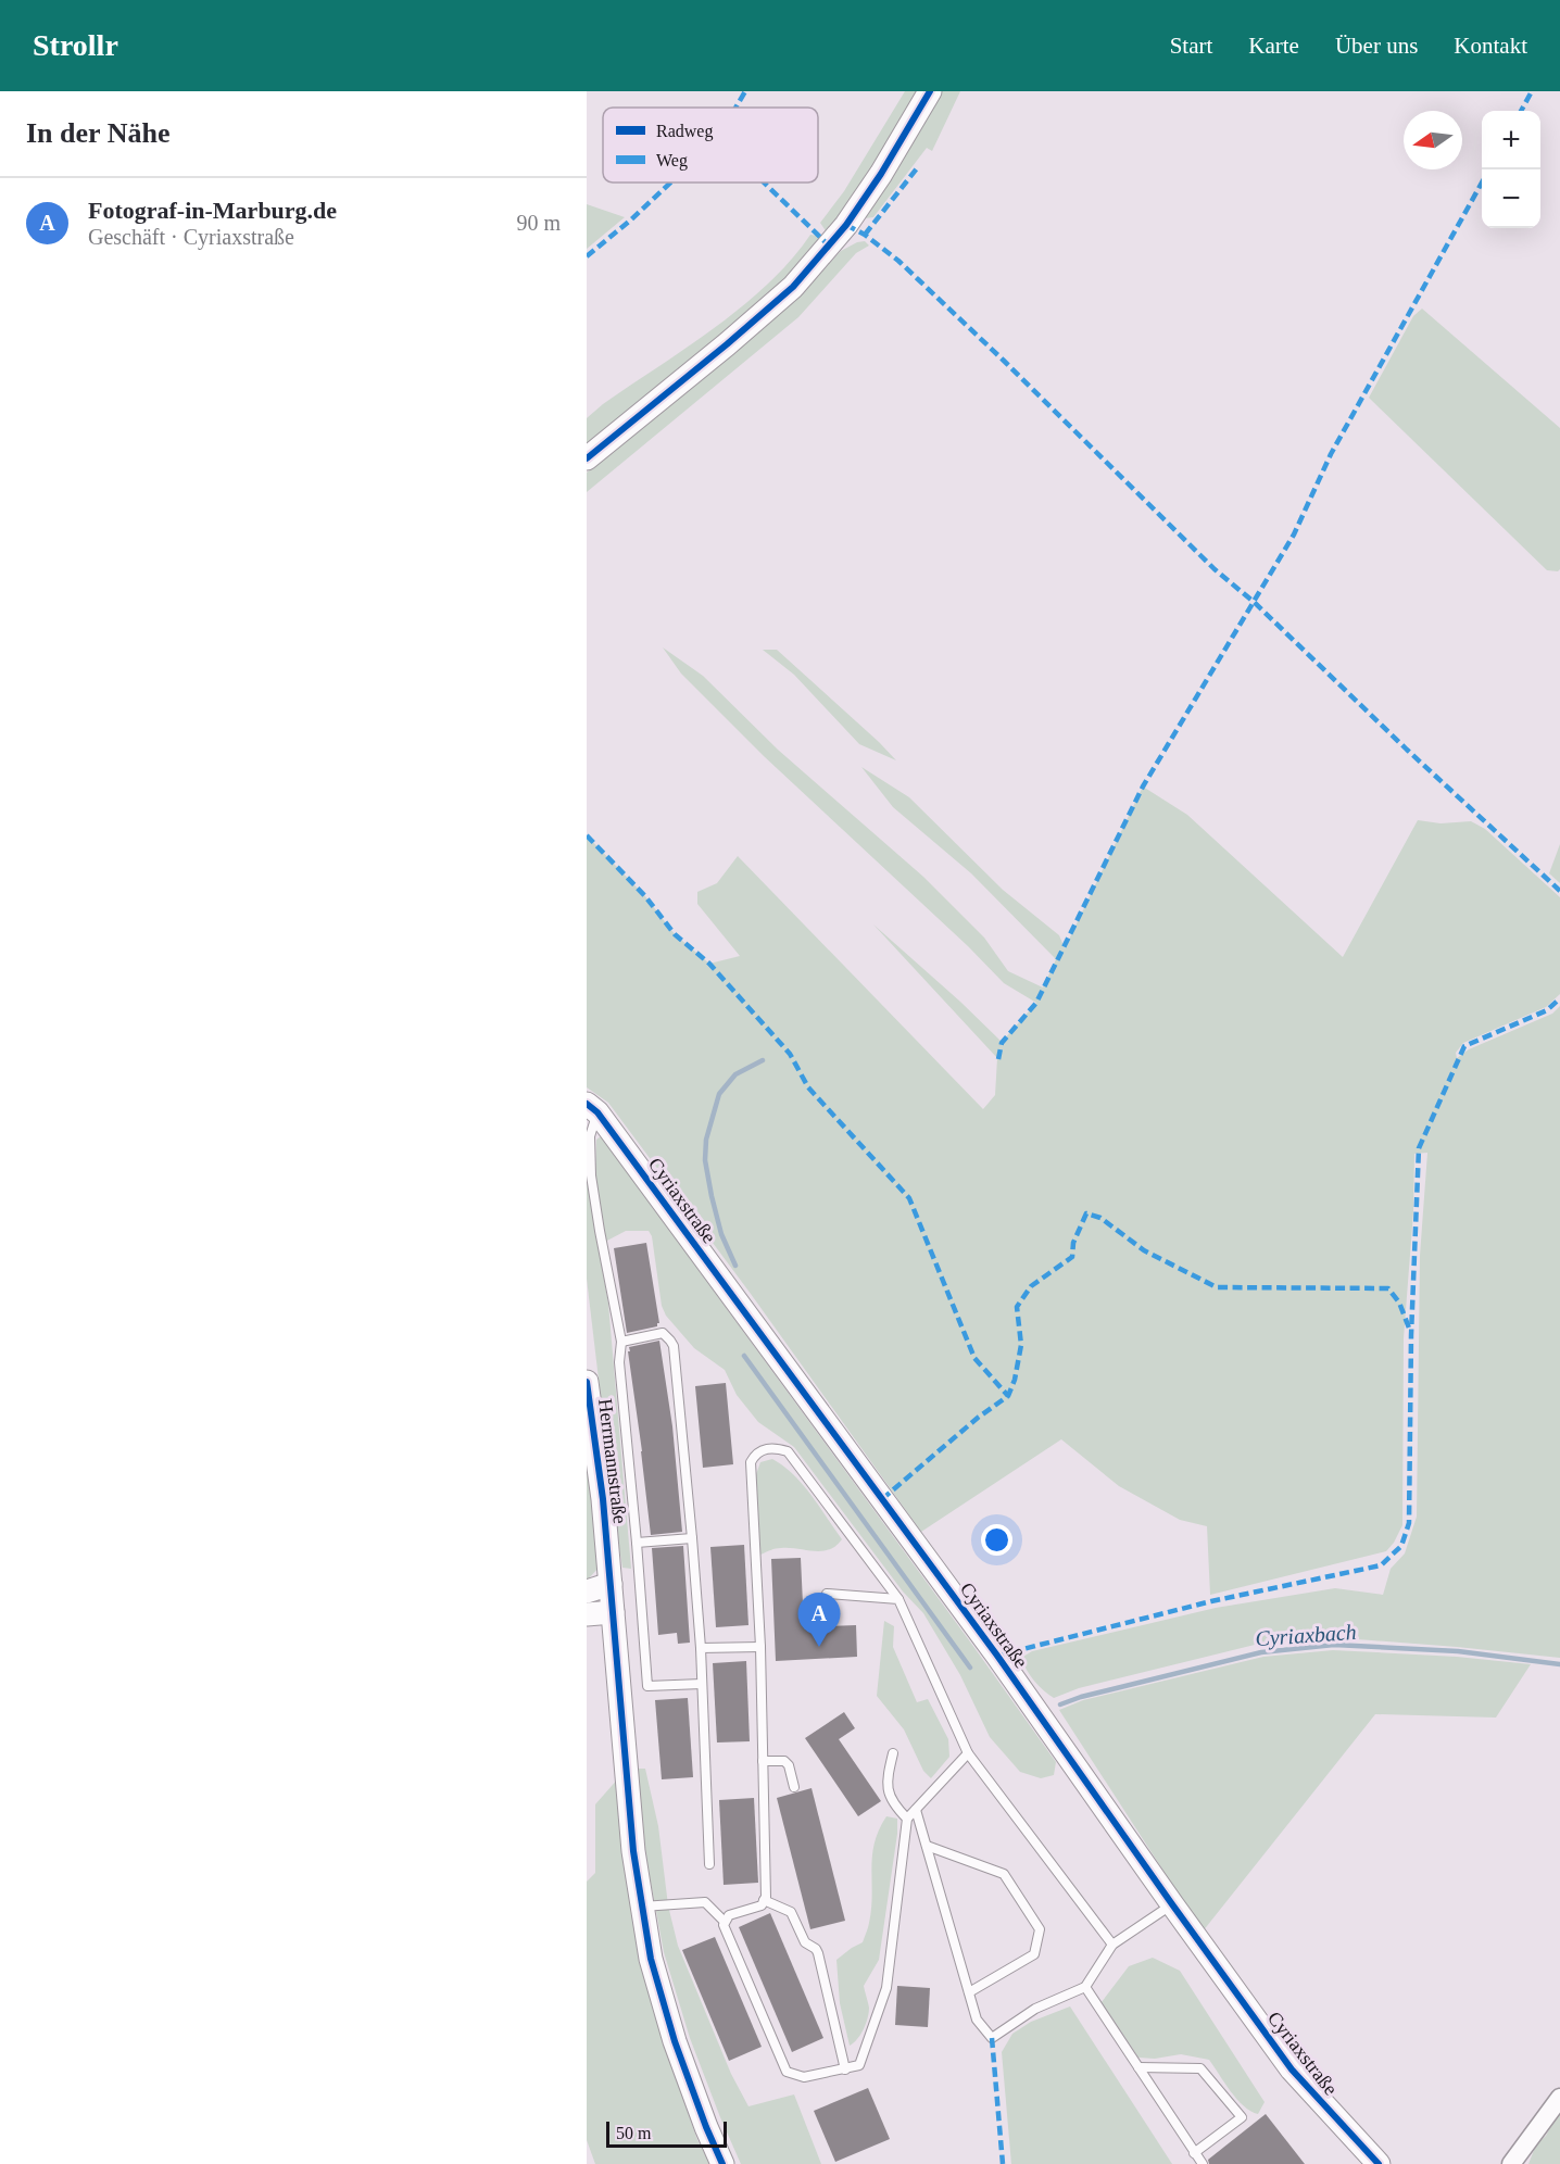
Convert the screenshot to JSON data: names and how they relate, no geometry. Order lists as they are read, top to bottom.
{
  "streets": {
    "street": ["Cyriaxstraße", "Herrmannstraße"]
  },
  "water": ["Cyriaxbach"],
  "legend": ["Radweg", "Weg"],
  "scale_bar": "50 m",
  "north": "left",
  "page": {
    "header": "Strollr",
    "nav": [
      "Start",
      "Karte",
      "Über uns",
      "Kontakt"
    ],
    "heading": "In der Nähe",
    "map_buttons": ["+", "−"],
    "list": [
      {
        "mark": "A",
        "name": "Fotograf-in-Marburg.de",
        "note": "Geschäft · Cyriaxstraße",
        "value": "90 m"
      }
    ],
    "pins": "A",
    "scale": "50 m"
  }
}
